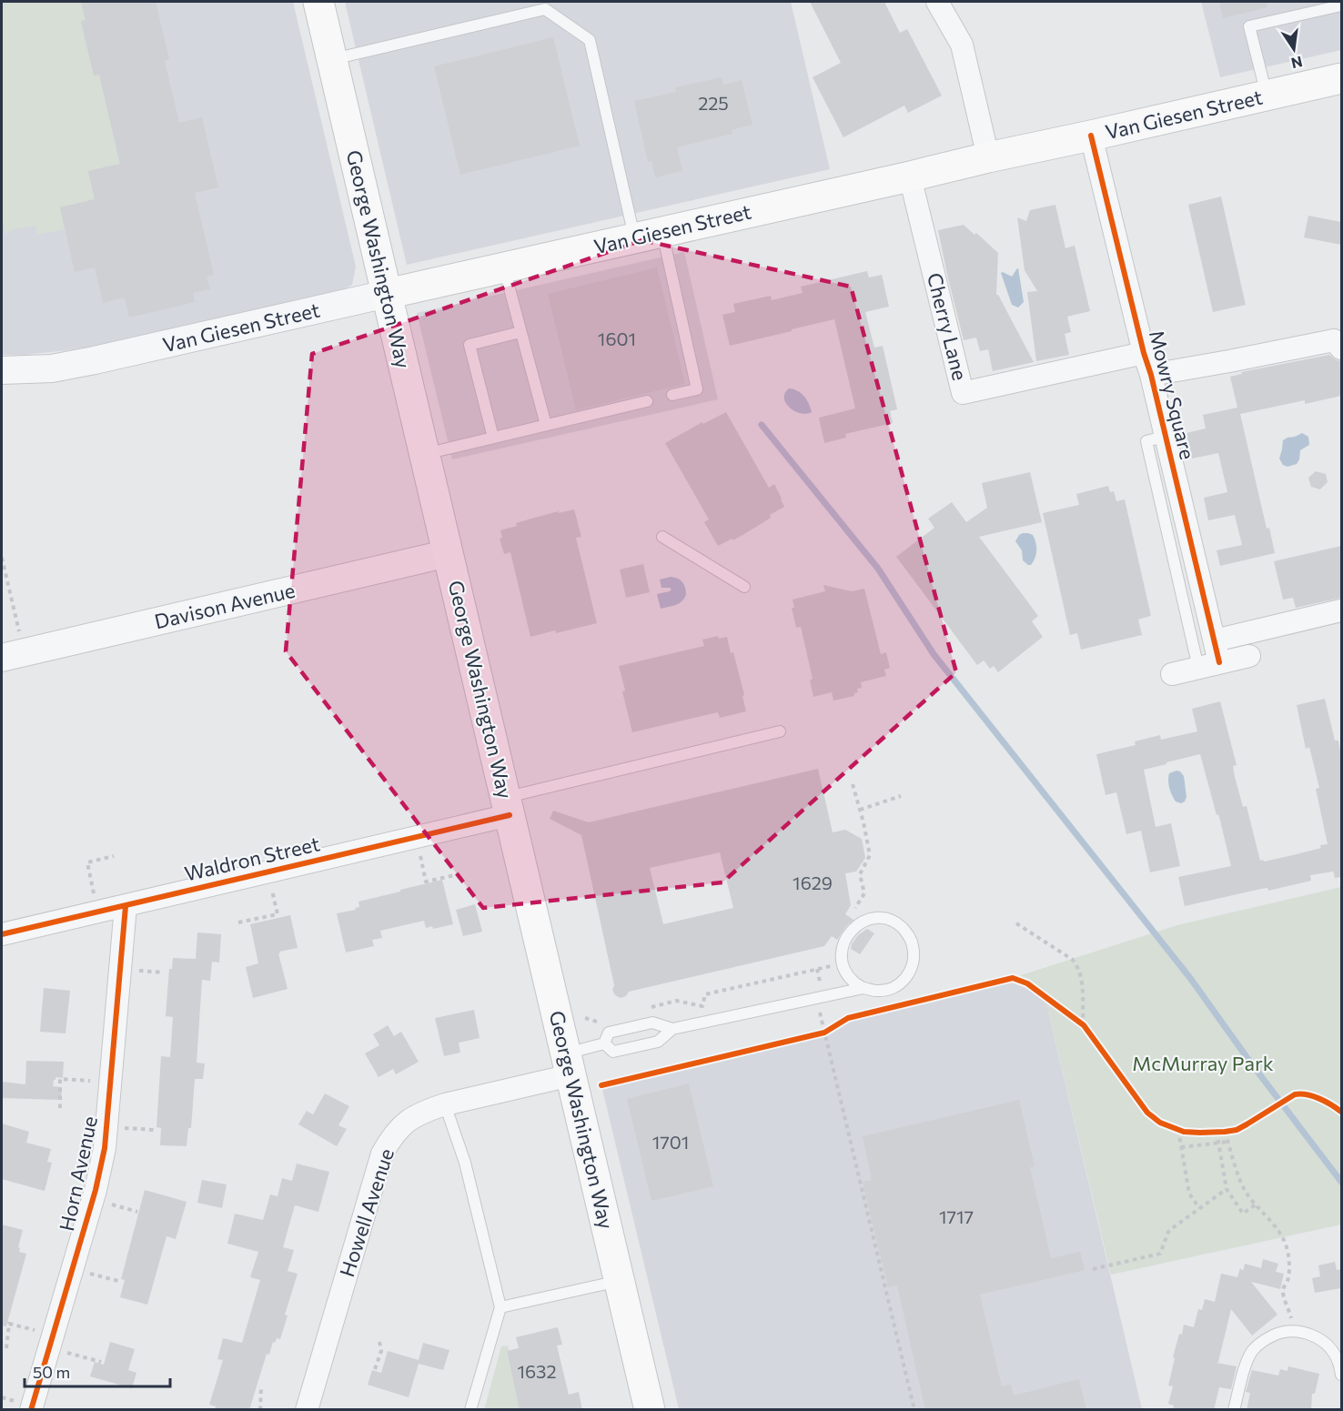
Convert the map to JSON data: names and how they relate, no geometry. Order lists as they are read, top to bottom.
{
  "streets": {
    "main road": ["Van Giesen Street", "George Washington Way"],
    "street": [
      "Cherry Lane",
      "Mowry Square",
      "Davison Avenue",
      "Waldron Street",
      "Horn Avenue",
      "Howell Avenue"
    ]
  },
  "crossings": [
    ["Van Giesen Street", "George Washington Way"],
    ["Van Giesen Street", "Cherry Lane"],
    ["Van Giesen Street", "Mowry Square"],
    ["George Washington Way", "Davison Avenue"],
    ["George Washington Way", "Waldron Street"],
    ["George Washington Way", "Howell Avenue"],
    ["Cherry Lane", "Mowry Square"],
    ["Waldron Street", "Horn Avenue"]
  ],
  "parks": ["McMurray Park"],
  "house_numbers": [
    "225",
    "1601",
    "1629",
    "1701",
    "1717",
    "1632"
  ],
  "scale_bar": "50 m",
  "north": "bottom"
}
